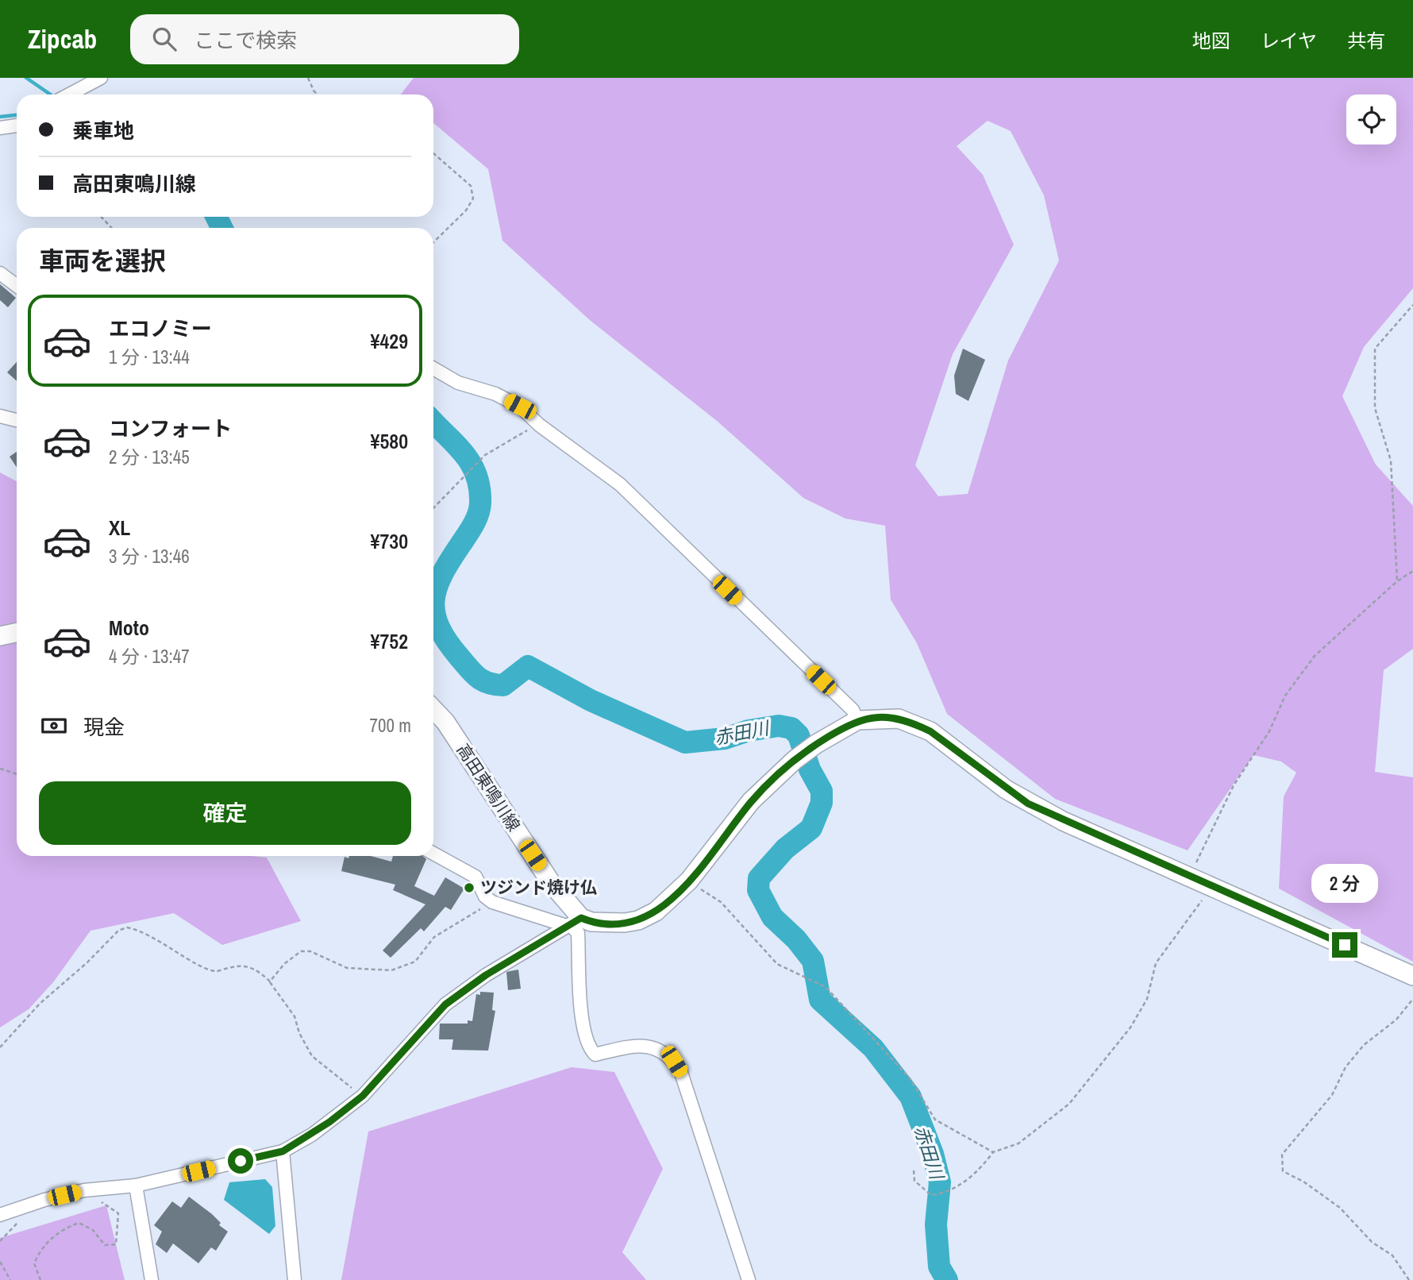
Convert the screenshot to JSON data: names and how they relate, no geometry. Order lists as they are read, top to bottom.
{
  "streets": {
    "main road": ["高田東鳴川線"]
  },
  "water": ["赤田川"],
  "places": ["ツジンド焼け仏"],
  "page": {
    "header": "Zipcab",
    "search": "ここで検索",
    "nav": ["地図", "レイヤ", "共有"],
    "banner": ["乗車地", "高田東鳴川線"],
    "heading": "車両を選択",
    "list": [
      {
        "name": "エコノミー",
        "note": "1 分 · 13:44",
        "value": "¥429"
      },
      {
        "name": "コンフォート",
        "note": "2 分 · 13:45",
        "value": "¥580"
      },
      {
        "name": "XL",
        "note": "3 分 · 13:46",
        "value": "¥730"
      },
      {
        "name": "Moto",
        "note": "4 分 · 13:47",
        "value": "¥752"
      }
    ],
    "pay": ["現金", "700 m"],
    "buttons": "確定",
    "bubble": "2 分"
  }
}
